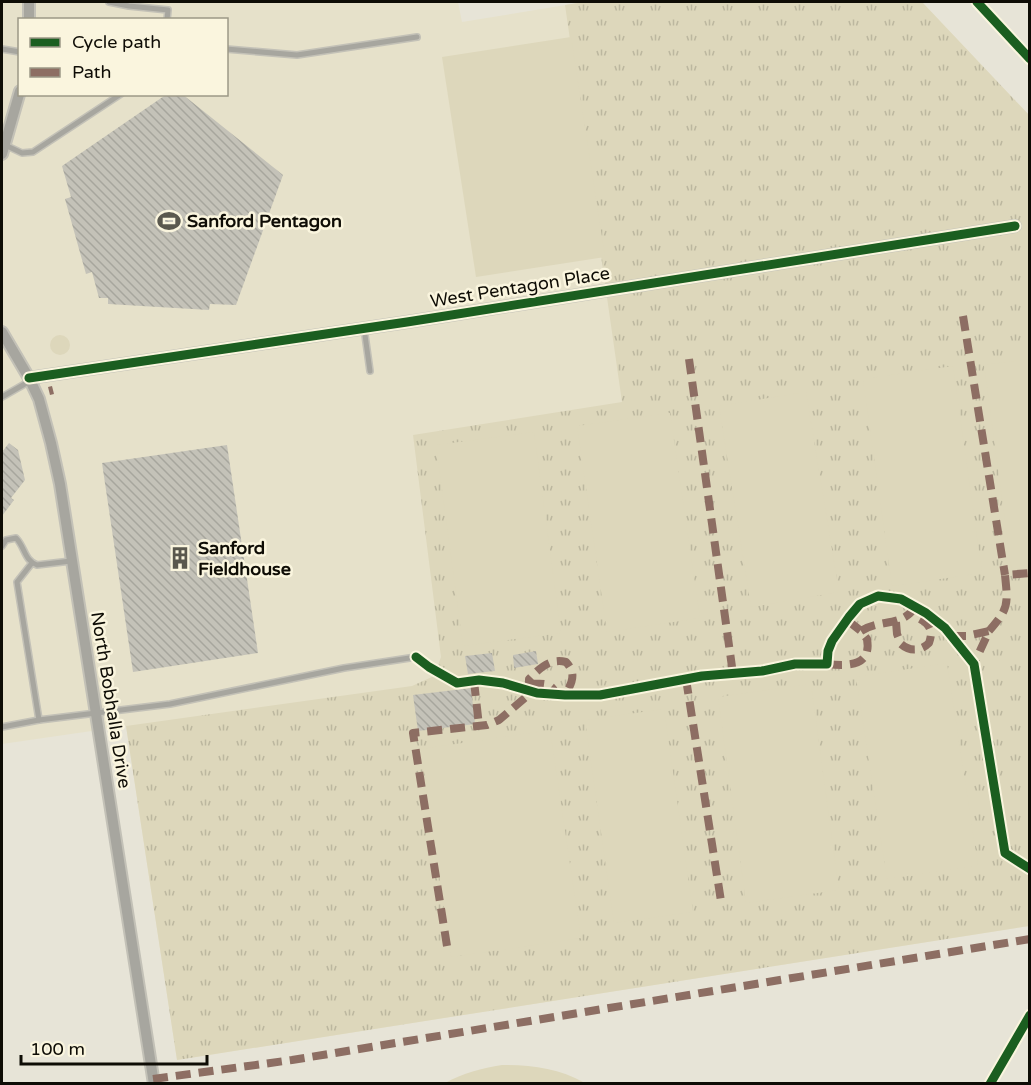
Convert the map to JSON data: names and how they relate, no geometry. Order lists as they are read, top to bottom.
{
  "streets": {
    "street": ["West Pentagon Place", "North Bobhalla Drive"]
  },
  "crossings": [
    ["West Pentagon Place", "North Bobhalla Drive"]
  ],
  "places": {
    "sports": ["Sanford Pentagon"],
    "building": ["Sanford Fieldhouse"]
  },
  "legend": ["Cycle path", "Path"],
  "scale_bar": "100 m"
}
